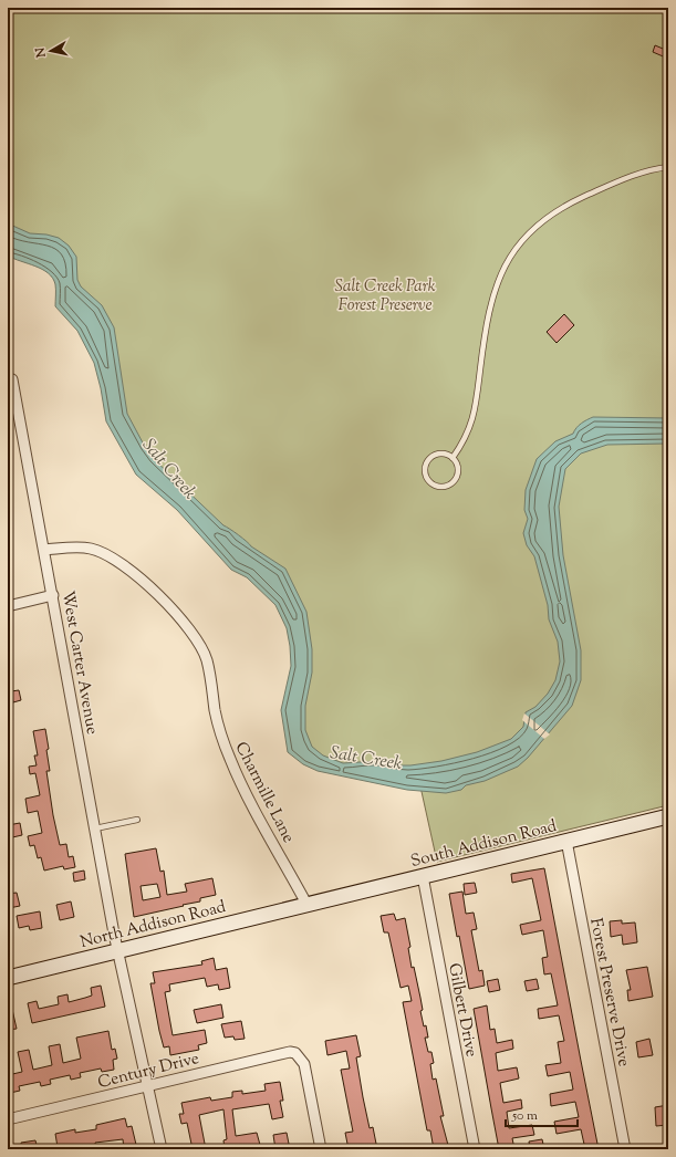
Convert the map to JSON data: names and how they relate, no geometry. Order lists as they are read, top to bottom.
{
  "streets": {
    "street": [
      "West Carter Avenue",
      "Charmille Lane",
      "South Addison Road",
      "North Addison Road",
      "Forest Preserve Drive",
      "Gilbert Drive",
      "Century Drive"
    ]
  },
  "crossings": [
    ["West Carter Avenue", "Charmille Lane"],
    ["West Carter Avenue", "North Addison Road"],
    ["West Carter Avenue", "Century Drive"],
    ["Charmille Lane", "South Addison Road"],
    ["Charmille Lane", "North Addison Road"],
    ["South Addison Road", "North Addison Road"],
    ["South Addison Road", "Forest Preserve Drive"],
    ["South Addison Road", "Gilbert Drive"]
  ],
  "water": ["Salt Creek"],
  "parks": ["Salt Creek Park Forest Preserve"],
  "scale_bar": "50 m",
  "north": "left"
}
